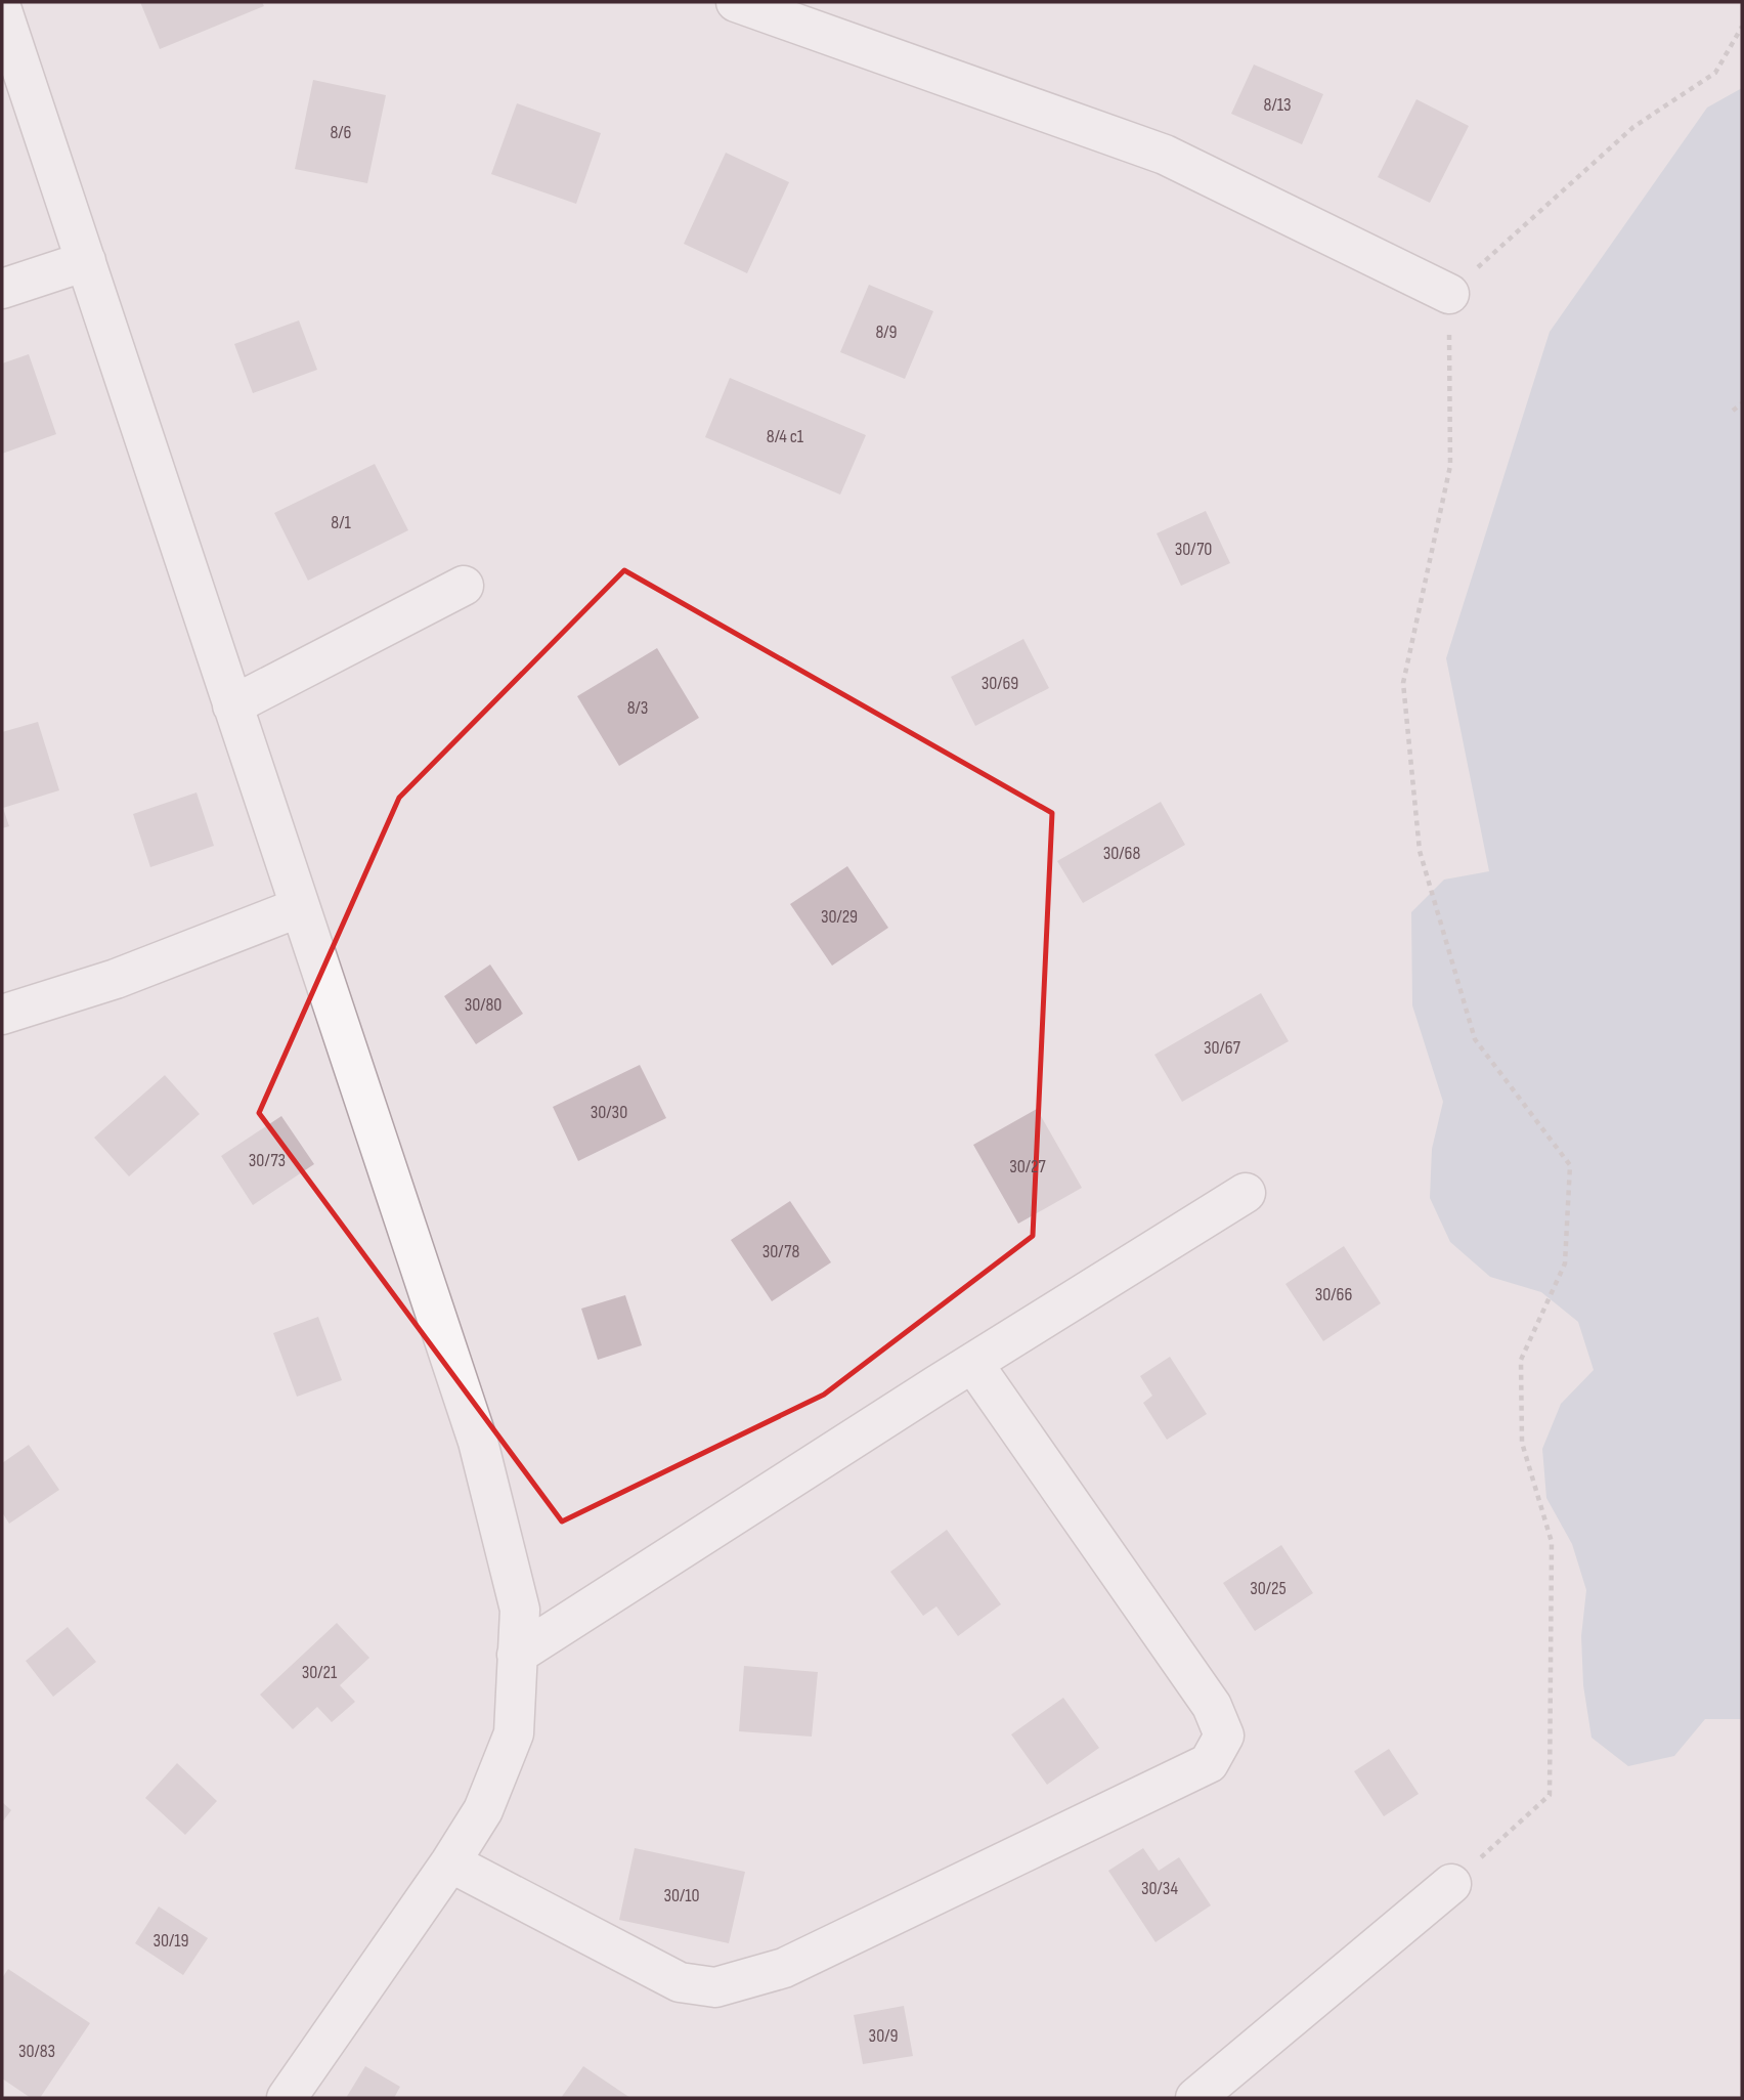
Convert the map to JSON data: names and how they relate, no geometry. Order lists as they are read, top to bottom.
{
  "house_numbers": [
    "8/13",
    "8/6",
    "8/9",
    "8/4 с1",
    "8/1",
    "30/70",
    "30/69",
    "8/3",
    "30/68",
    "30/29",
    "30/80",
    "30/67",
    "30/30",
    "30/73",
    "30/27",
    "30/78",
    "30/66",
    "30/25",
    "30/21",
    "30/34",
    "30/10",
    "30/19",
    "30/9",
    "30/83"
  ]
}
